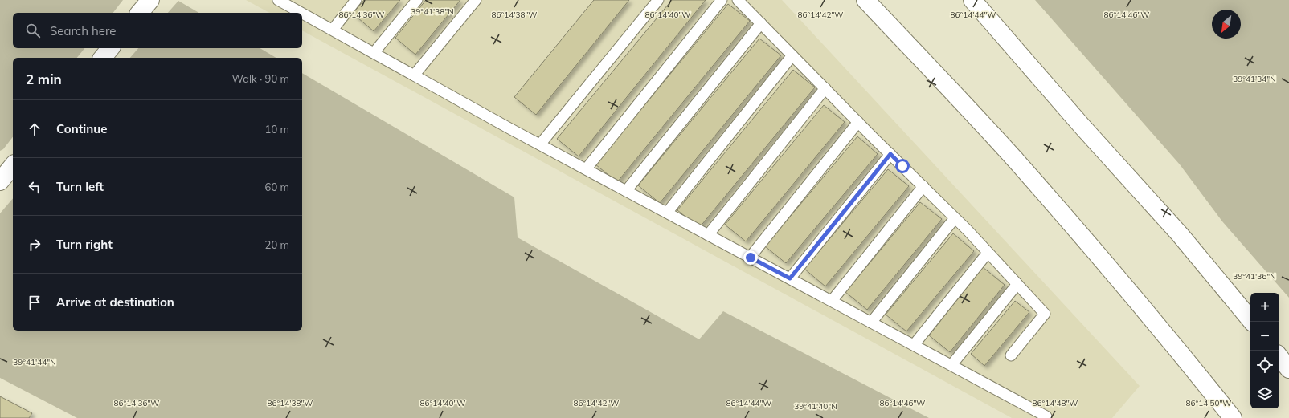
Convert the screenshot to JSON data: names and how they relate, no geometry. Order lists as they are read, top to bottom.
{
  "north": "bottom left",
  "page": {
    "search": "Search here",
    "heading": ["2 min", "Walk · 90 m"],
    "list": [
      ["Continue", "10 m"],
      ["Turn left", "60 m"],
      ["Turn right", "20 m"],
      "Arrive at destination"
    ],
    "map_buttons": ["+", "−"]
  },
  "coordinates": [
    "39°41'38\"N",
    "86°14'36\"W",
    "86°14'38\"W",
    "86°14'40\"W",
    "86°14'42\"W",
    "86°14'44\"W",
    "86°14'46\"W",
    "39°41'34\"N",
    "39°41'36\"N",
    "39°41'44\"N",
    "86°14'48\"W",
    "86°14'50\"W",
    "39°41'40\"N"
  ]
}
